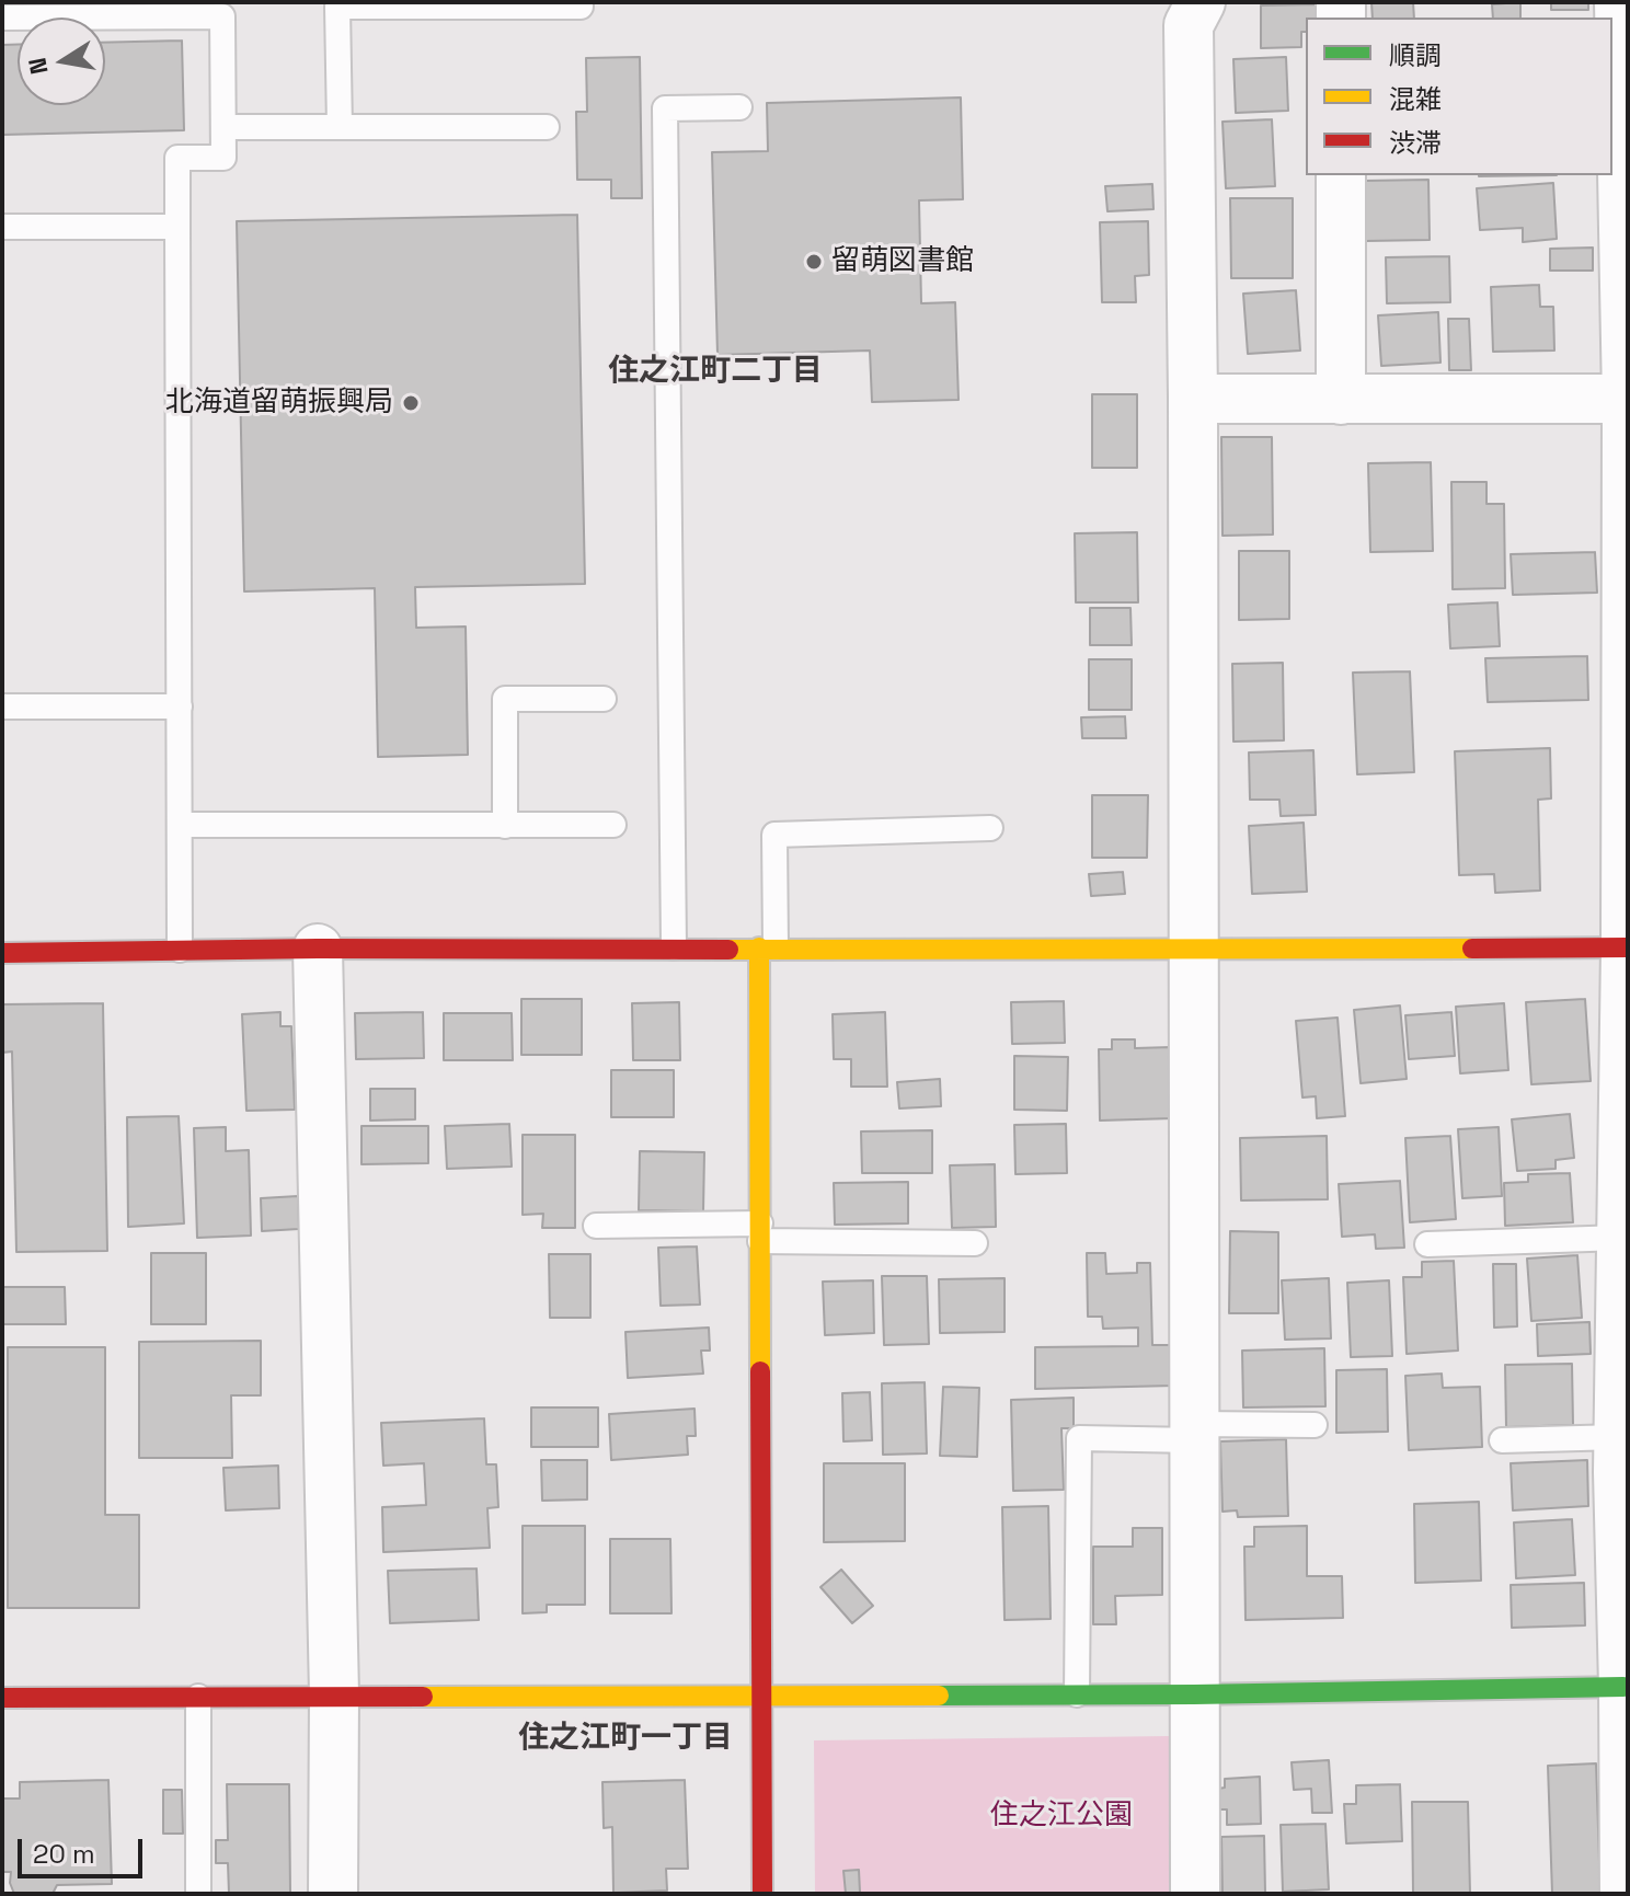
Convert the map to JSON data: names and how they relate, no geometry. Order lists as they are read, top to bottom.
{
  "districts": ["住之江町二丁目", "住之江町一丁目"],
  "parks": ["住之江公園"],
  "places": ["留萌図書館", "北海道留萌振興局"],
  "legend": ["順調", "混雑", "渋滞"],
  "scale_bar": "20 m",
  "north": "left"
}
